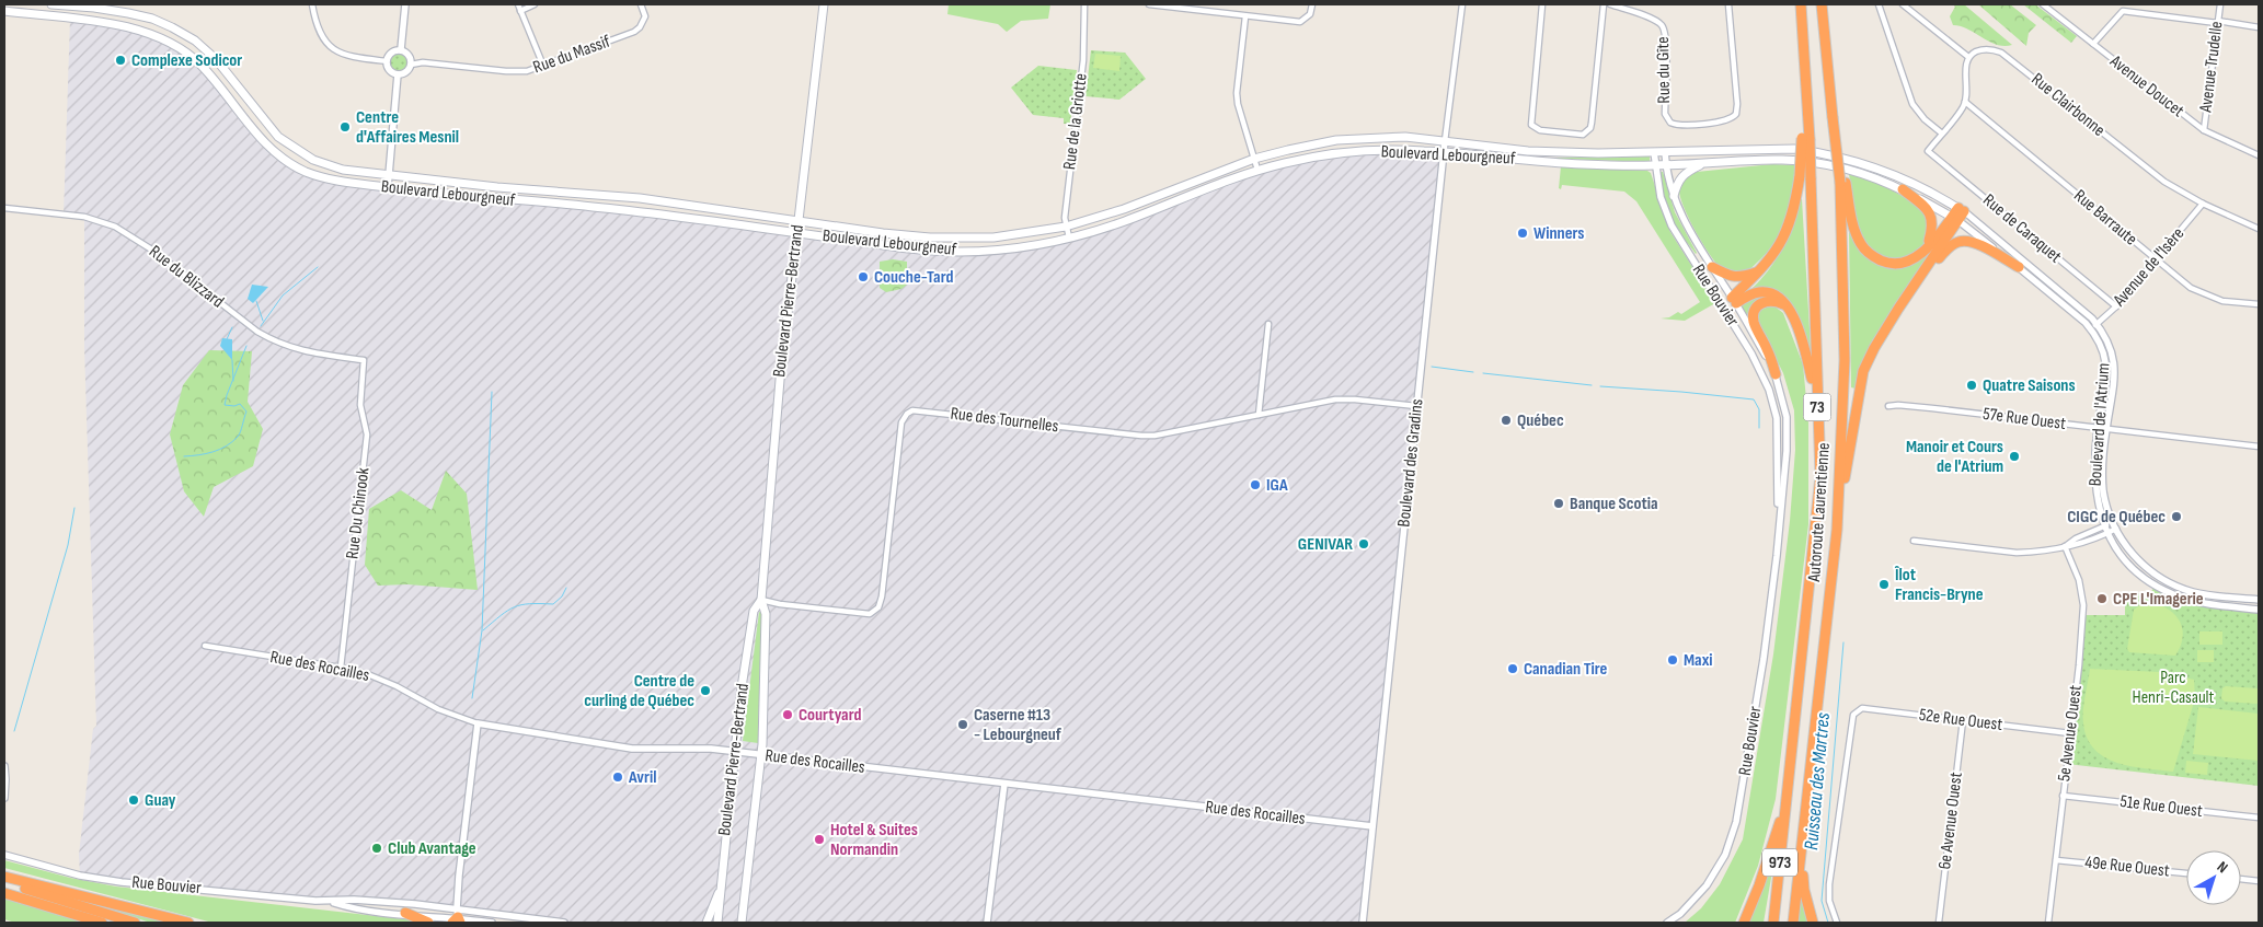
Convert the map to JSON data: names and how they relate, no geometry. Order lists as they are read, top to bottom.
{
  "streets": {
    "highway": ["73", "Autoroute Laurentienne", "973"],
    "main road": ["Boulevard Lebourgneuf", "Boulevard Pierre-Bertrand", "Boulevard de l'Atrium"],
    "street": [
      "Rue du Massif",
      "Avenue Trudelle",
      "Rue du Gîte",
      "Avenue Doucet",
      "Rue Clairbonne",
      "Rue de la Griotte",
      "Rue Barraute",
      "Rue de Caraquet",
      "Avenue de l'Isère",
      "Rue du Blizzard",
      "Rue Bouvier",
      "57e Rue Ouest",
      "Rue des Tournelles",
      "Boulevard des Gradins",
      "Rue Du Chinook",
      "Rue des Rocailles",
      "52e Rue Ouest",
      "5e Avenue Ouest",
      "51e Rue Ouest",
      "6e Avenue Ouest",
      "49e Rue Ouest"
    ]
  },
  "crossings": [
    ["Avenue Trudelle", "Avenue Doucet"],
    ["Rue Clairbonne", "Avenue de l'Isère"],
    ["Rue de la Griotte", "Boulevard Lebourgneuf"],
    ["Boulevard Lebourgneuf", "Rue Bouvier"],
    ["Boulevard Lebourgneuf", "Boulevard Pierre-Bertrand"],
    ["Boulevard Lebourgneuf", "Boulevard de l'Atrium"],
    ["Boulevard Lebourgneuf", "Boulevard des Gradins"],
    ["Rue Barraute", "Avenue de l'Isère"],
    ["Rue de Caraquet", "Avenue de l'Isère"],
    ["Avenue de l'Isère", "Boulevard de l'Atrium"],
    ["Rue du Blizzard", "Rue Du Chinook"],
    ["Boulevard Pierre-Bertrand", "Rue des Tournelles"],
    ["Boulevard Pierre-Bertrand", "Rue des Rocailles"],
    ["57e Rue Ouest", "Boulevard de l'Atrium"],
    ["Rue des Tournelles", "Boulevard des Gradins"],
    ["Boulevard des Gradins", "Rue des Rocailles"],
    ["Rue Du Chinook", "Rue des Rocailles"],
    ["52e Rue Ouest", "5e Avenue Ouest"],
    ["52e Rue Ouest", "6e Avenue Ouest"],
    ["5e Avenue Ouest", "51e Rue Ouest"],
    ["5e Avenue Ouest", "49e Rue Ouest"]
  ],
  "water": ["Ruisseau des Martres"],
  "parks": ["Parc Henri-Casault"],
  "places": [
    "Complexe Sodicor",
    "Centre d'Affaires Mesnil",
    "Winners",
    "Couche-Tard",
    "Quatre Saisons",
    "Québec",
    "Manoir et Cours de l'Atrium",
    "IGA",
    "Banque Scotia",
    "CIGC de Québec",
    "GENIVAR",
    "Îlot Francis-Bryne",
    "CPE L'Imagerie",
    "Maxi",
    "Canadian Tire",
    "Centre de curling de Québec",
    "Courtyard",
    "Caserne #13 - Lebourgneuf",
    "Avril",
    "Guay",
    "Hotel & Suites Normandin",
    "Club Avantage"
  ],
  "north": "top right"
}
